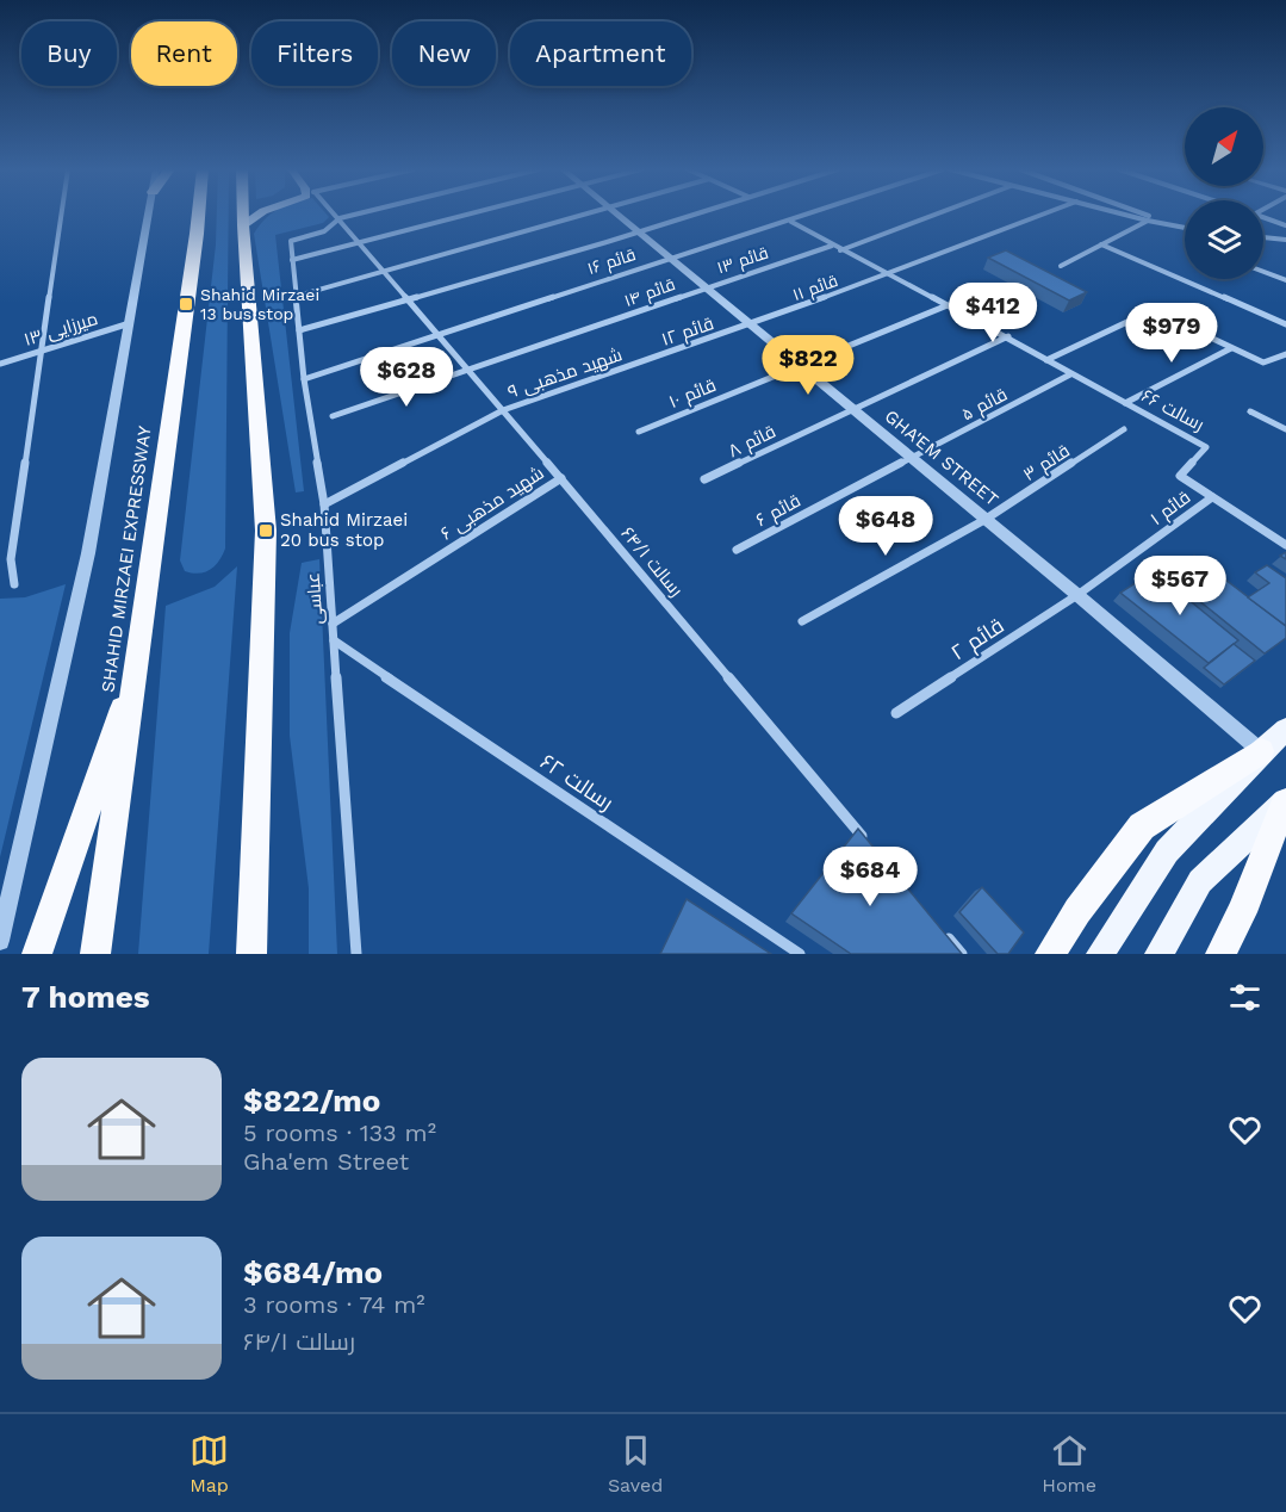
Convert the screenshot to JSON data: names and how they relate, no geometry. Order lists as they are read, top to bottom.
{
  "streets": {
    "highway": ["SHAHID MIRZAEI EXPRESSWAY"],
    "street": [
      "قائم ۱۳",
      "قائم ۱۶",
      "قائم ۱۱",
      "قائم ۱۴",
      "میرزایی ۱۳",
      "قائم ۱۲",
      "شهید مذهبی ۹",
      "قائم ۱۰",
      "قائم ۵",
      "رسالت ۶۶",
      "قائم ۸",
      "GHA'EM STREET",
      "قائم ۳",
      "شهید مذهبی ۶",
      "قائم ۱",
      "قائم ۶",
      "رسالت ۶۴/۱",
      "عباسی",
      "قائم ۲",
      "رسالت ۶۲"
    ]
  },
  "crossings": [
    ["قائم ۱۳", "قائم ۱۴"],
    ["قائم ۱۳", "رسالت ۶۶"],
    ["قائم ۱۳", "GHA'EM STREET"],
    ["قائم ۱۶", "رسالت ۶۶"],
    ["قائم ۱۶", "GHA'EM STREET"],
    ["قائم ۱۶", "رسالت ۶۴/۱"],
    ["قائم ۱۶", "عباسی"],
    ["قائم ۱۱", "قائم ۱۲"],
    ["قائم ۱۱", "رسالت ۶۶"],
    ["قائم ۱۱", "GHA'EM STREET"],
    ["قائم ۱۴", "GHA'EM STREET"],
    ["قائم ۱۴", "رسالت ۶۴/۱"],
    ["قائم ۱۲", "شهید مذهبی ۹"],
    ["قائم ۱۲", "GHA'EM STREET"],
    ["شهید مذهبی ۹", "رسالت ۶۴/۱"],
    ["شهید مذهبی ۹", "عباسی"],
    ["قائم ۱۰", "رسالت ۶۶"],
    ["قائم ۱۰", "GHA'EM STREET"],
    ["قائم ۵", "رسالت ۶۶"],
    ["قائم ۵", "GHA'EM STREET"],
    ["قائم ۵", "قائم ۶"],
    ["رسالت ۶۶", "قائم ۸"],
    ["رسالت ۶۶", "قائم ۱"],
    ["قائم ۸", "GHA'EM STREET"],
    ["GHA'EM STREET", "قائم ۳"],
    ["GHA'EM STREET", "قائم ۱"],
    ["GHA'EM STREET", "قائم ۶"],
    ["GHA'EM STREET", "قائم ۲"],
    ["شهید مذهبی ۶", "رسالت ۶۴/۱"],
    ["شهید مذهبی ۶", "عباسی"],
    ["قائم ۱", "قائم ۲"],
    ["رسالت ۶۴/۱", "عباسی"],
    ["عباسی", "رسالت ۶۲"]
  ],
  "places": {
    "transit": ["Shahid Mirzaei 13 bus stop", "Shahid Mirzaei 20 bus stop"]
  },
  "north": "top right",
  "page": {
    "chip": [
      "Buy",
      "Rent",
      "Filters",
      "New",
      "Apartment"
    ],
    "price": [
      "$412",
      "$979",
      "$822",
      "$628",
      "$648",
      "$567",
      "$684"
    ],
    "heading": "7 homes",
    "list": [
      {
        "name": "$822/mo",
        "note": "5 rooms · 133 m² · Gha'em Street"
      },
      {
        "name": "$684/mo",
        "note": "3 rooms · 74 m² · رسالت ۶۴/۱"
      }
    ],
    "tabs": ["Map", "Saved", "Home"]
  }
}
